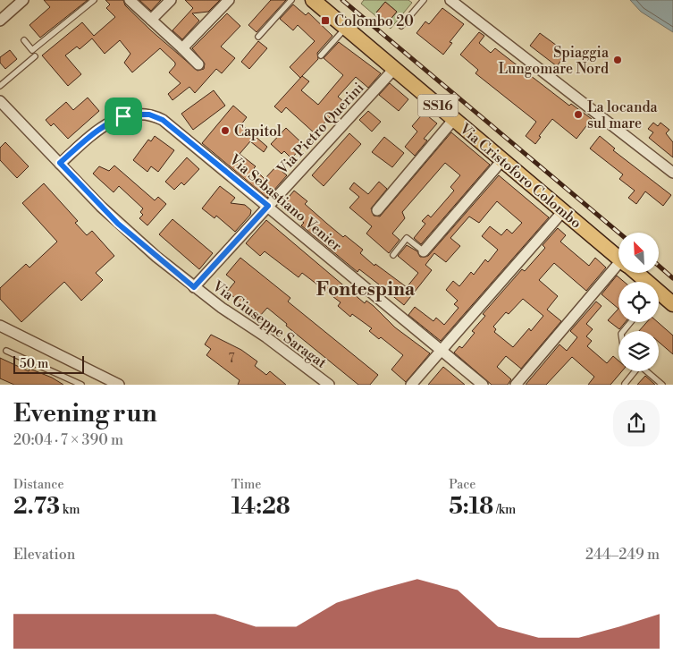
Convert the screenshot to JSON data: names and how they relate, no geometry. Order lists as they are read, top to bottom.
{
  "streets": {
    "main road": ["SS16", "Via Cristoforo Colombo"],
    "street": ["Via Pietro Querini", "Via Sebastiano Venier", "Via Giuseppe Saragat"]
  },
  "crossings": [
    ["Via Pietro Querini", "Via Cristoforo Colombo"],
    ["Via Pietro Querini", "Via Sebastiano Venier"],
    ["Via Pietro Querini", "Via Giuseppe Saragat"],
    ["Via Sebastiano Venier", "Via Giuseppe Saragat"]
  ],
  "districts": ["Fontespina"],
  "places": {
    "transit": ["Colombo 20"],
    "other": ["Spiaggia Lungomare Nord", "La locanda sul mare", "Capitol"]
  },
  "house_numbers": ["7"],
  "scale_bar": "50 m",
  "north": "top left",
  "page": {
    "scale": "50 m",
    "heading": ["Evening run", "20:04 · 7 × 390 m"],
    "stats": [
      ["Distance", "2.73 km"],
      ["Time", "14:28"],
      ["Pace", "5:18 /km"]
    ],
    "chart": ["Elevation", "244–249 m"]
  }
}
